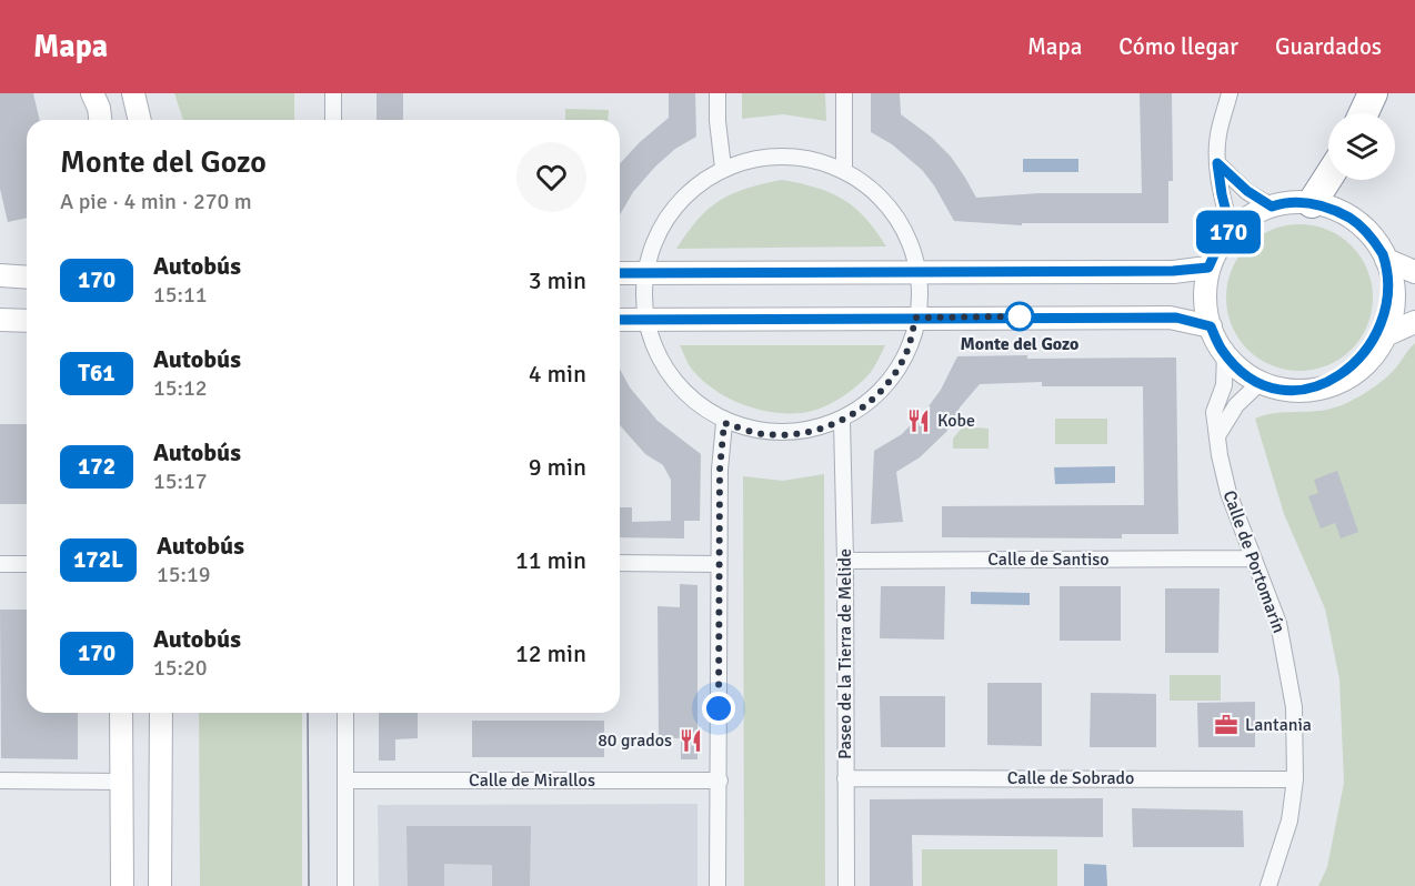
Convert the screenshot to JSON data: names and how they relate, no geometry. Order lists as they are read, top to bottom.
{
  "streets": {
    "street": [
      "Calle de Santiso",
      "Calle de Portomarín",
      "Paseo de la Tierra de Melide",
      "Calle de Sobrado",
      "Calle de Mirallos"
    ]
  },
  "crossings": [
    ["Calle de Santiso", "Calle de Portomarín"],
    ["Calle de Santiso", "Paseo de la Tierra de Melide"],
    ["Calle de Portomarín", "Calle de Sobrado"],
    ["Paseo de la Tierra de Melide", "Calle de Sobrado"]
  ],
  "places": {
    "other": ["Monte del Gozo"],
    "restaurant": ["Kobe", "80 grados"],
    "office": ["Lantania"]
  },
  "lines": ["bus line 170"],
  "page": {
    "header": "Mapa",
    "nav": ["Mapa", "Cómo llegar", "Guardados"],
    "on_map": "170",
    "heading": ["Monte del Gozo", "A pie · 4 min · 270 m"],
    "list": [
      {
        "mark": "170",
        "name": "Autobús",
        "note": "15:11",
        "value": "3 min"
      },
      {
        "mark": "T61",
        "name": "Autobús",
        "note": "15:12",
        "value": "4 min"
      },
      {
        "mark": "172",
        "name": "Autobús",
        "note": "15:17",
        "value": "9 min"
      },
      {
        "mark": "172L",
        "name": "Autobús",
        "note": "15:19",
        "value": "11 min"
      },
      {
        "mark": "170",
        "name": "Autobús",
        "note": "15:20",
        "value": "12 min"
      }
    ]
  }
}
